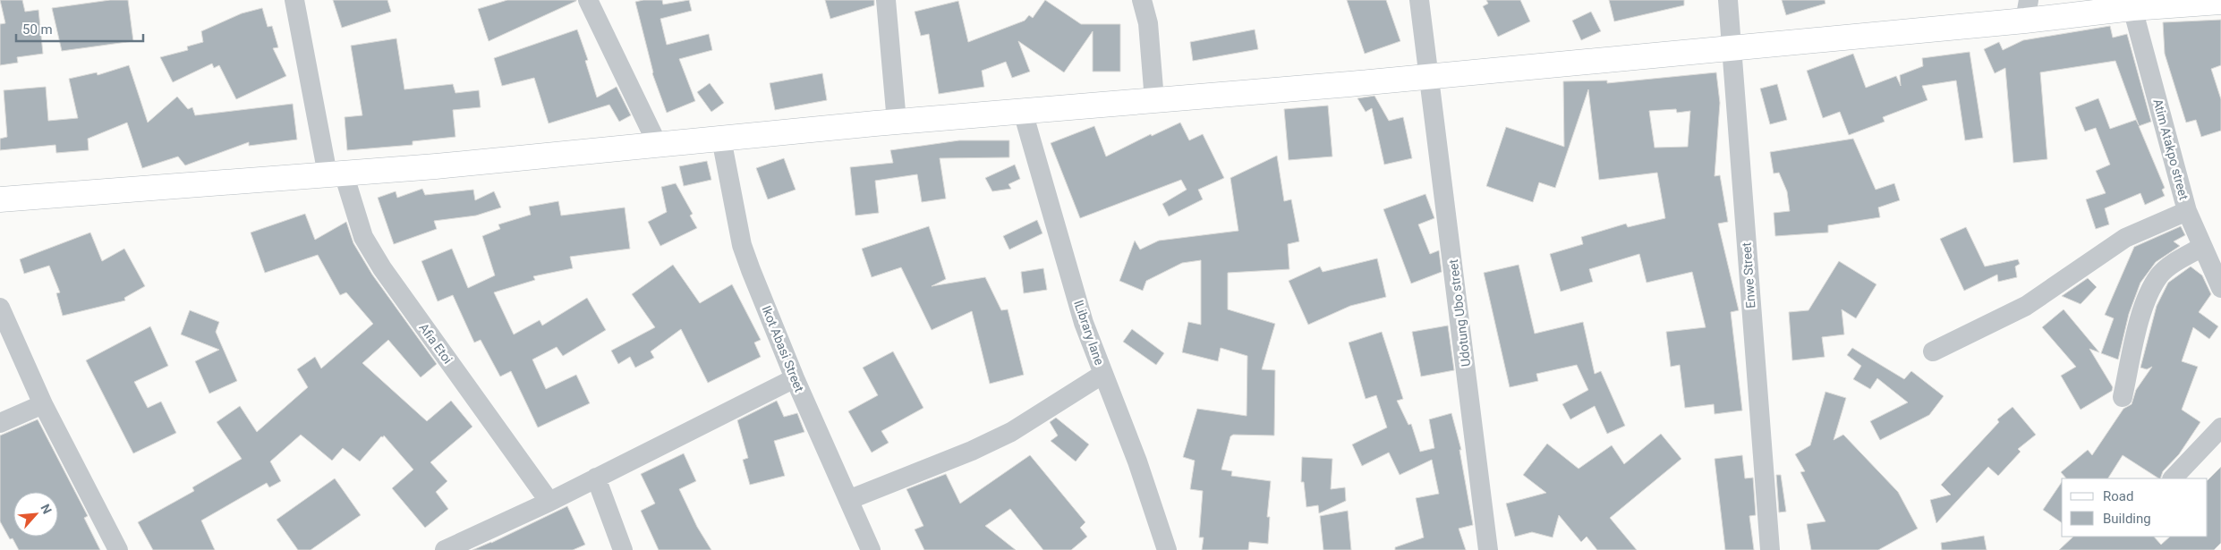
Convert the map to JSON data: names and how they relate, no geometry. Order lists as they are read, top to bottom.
{
  "streets": {
    "street": [
      "Atim Atakpo street",
      "Enwe Street",
      "Udotung Ubo street",
      "lLibrary lane",
      "Afia Etoi",
      "Ikot Abasi Street"
    ]
  },
  "legend": ["Road", "Building"],
  "scale_bar": "50 m",
  "north": "top right"
}
